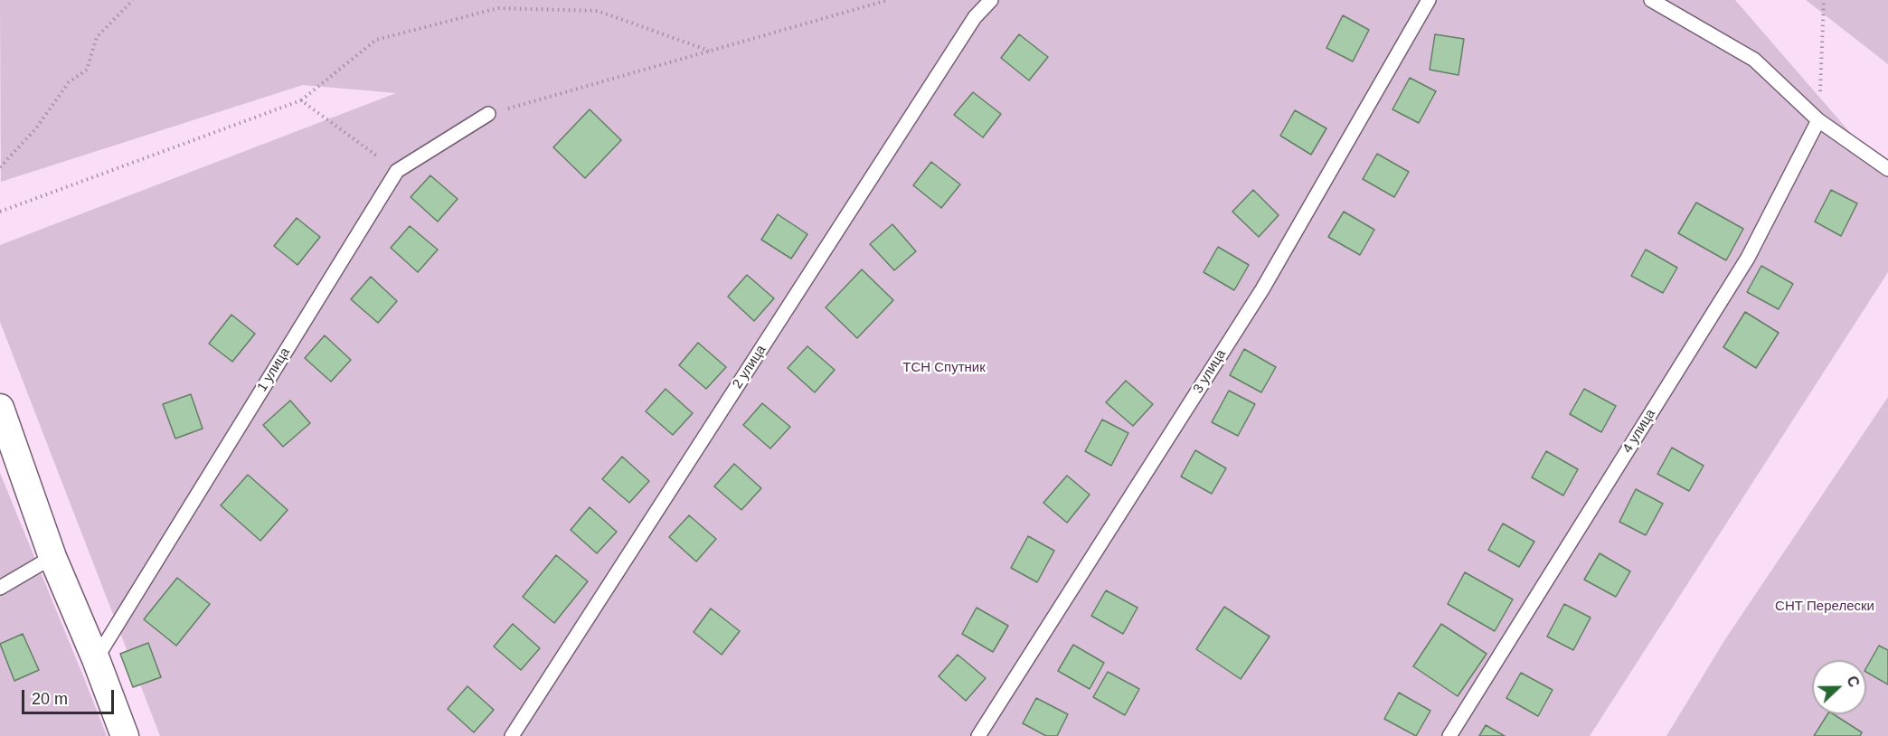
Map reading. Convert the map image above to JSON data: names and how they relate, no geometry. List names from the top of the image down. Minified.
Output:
{"streets":{"lane":["2 улица","1 улица","3 улица","4 улица"]},"parks":["ТСН Спутник","СНТ Перелески"],"scale_bar":"20 m","north":"right"}
